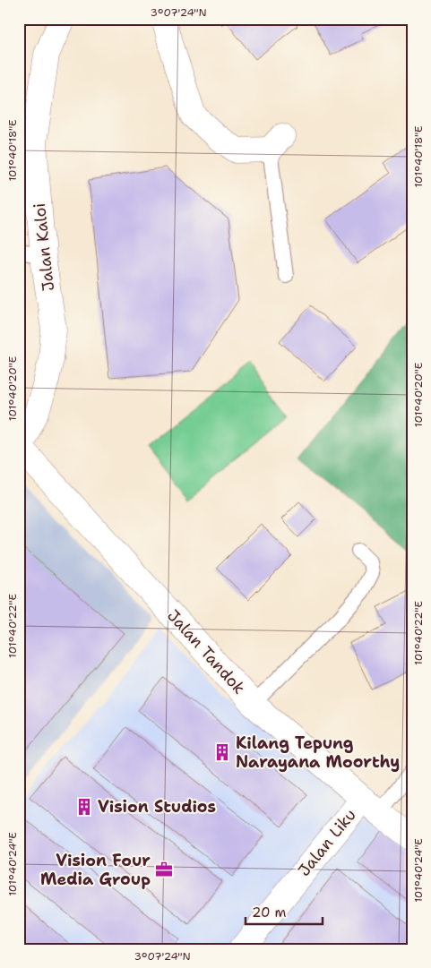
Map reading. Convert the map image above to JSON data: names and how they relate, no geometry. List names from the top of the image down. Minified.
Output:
{"streets":{"street":["Jalan Kaloi","Jalan Tandok","Jalan Liku"]},"crossings":[["Jalan Kaloi","Jalan Tandok"],["Jalan Tandok","Jalan Liku"]],"places":{"building":["Kilang Tepung Narayana Moorthy","Vision Studios"],"office":["Vision Four Media Group"]},"scale_bar":"20 m","coordinates":["3°07'24\"N","101°40'18\"E","101°40'20\"E","101°40'22\"E","101°40'24\"E"]}
